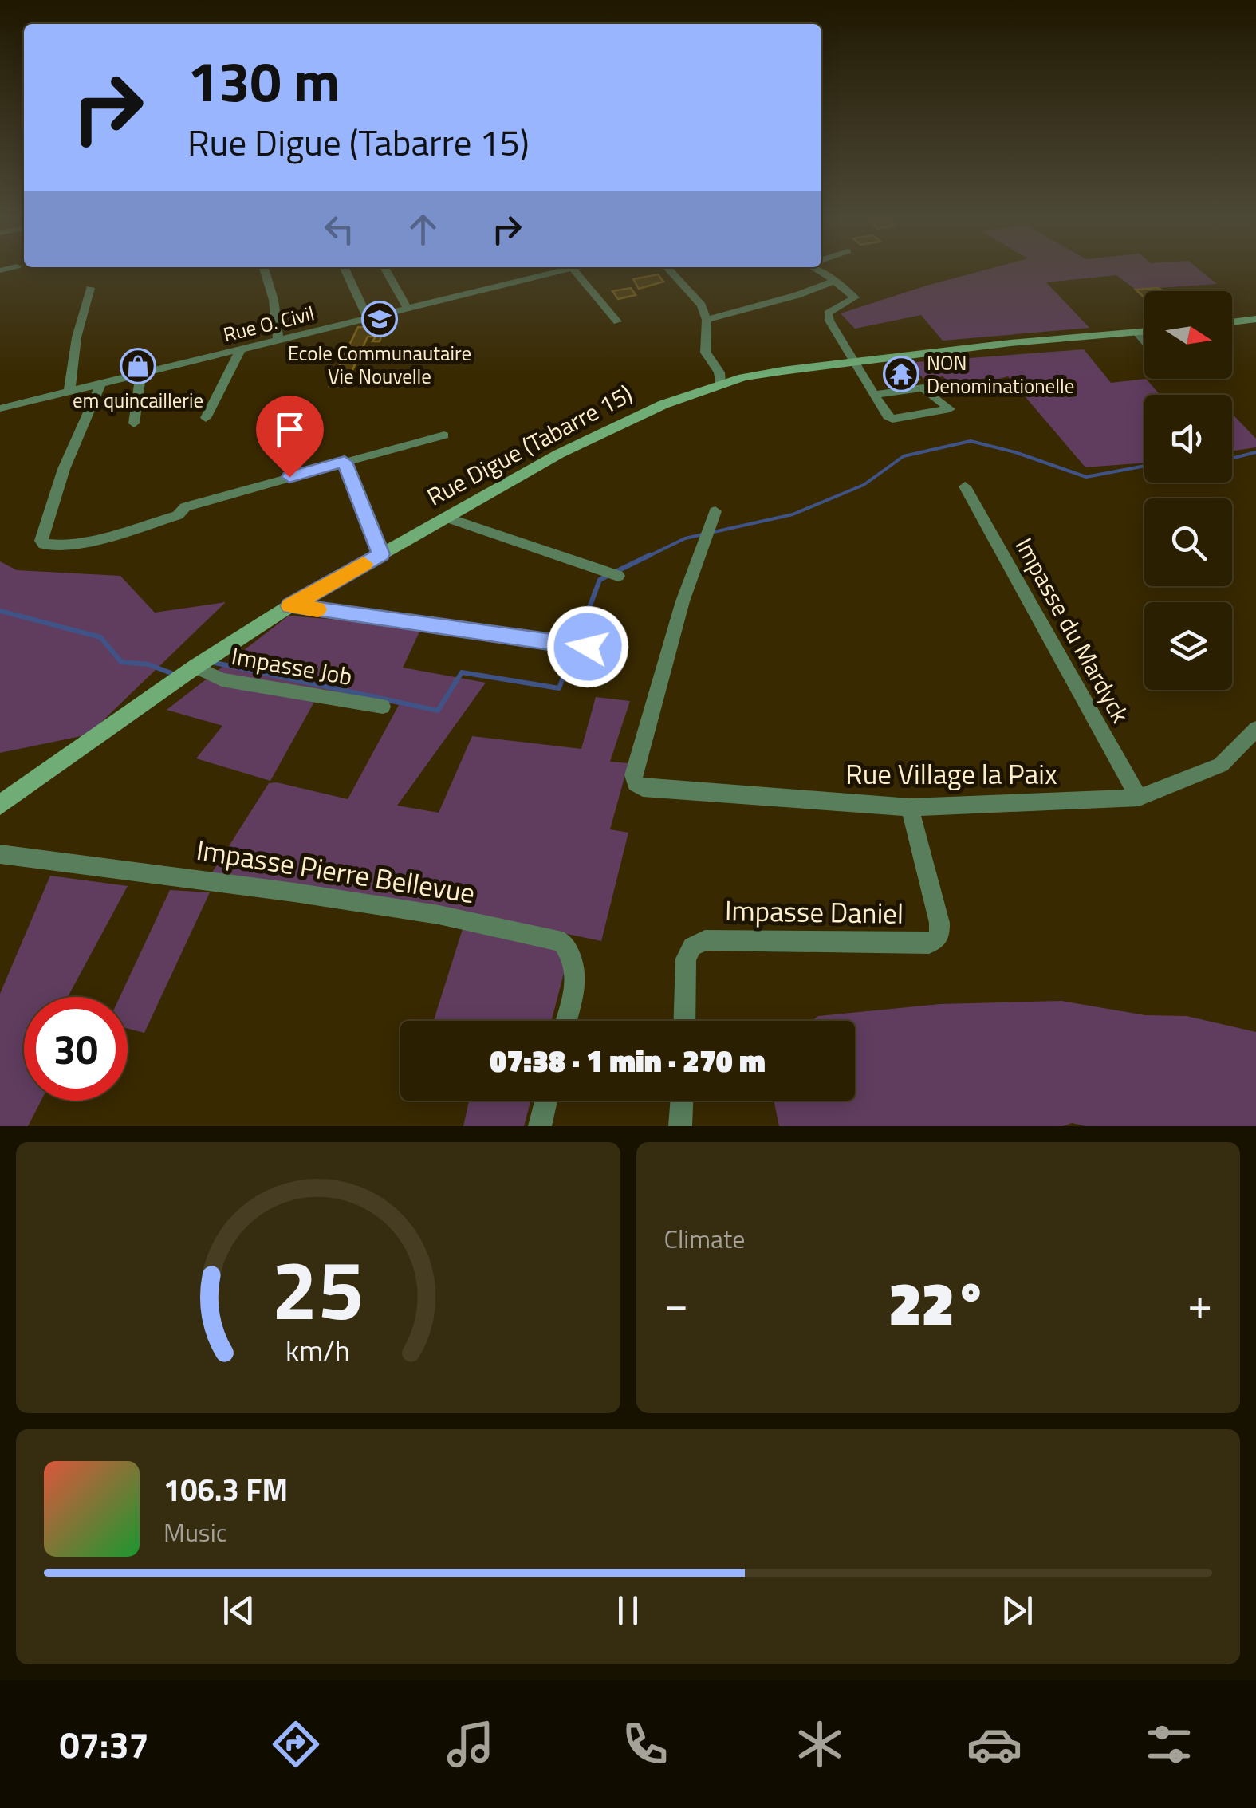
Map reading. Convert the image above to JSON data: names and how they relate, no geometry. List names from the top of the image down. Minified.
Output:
{"streets":{"street":["Rue O. Civil","Rue Digue (Tabarre 15)","Impasse du Mardyck","Impasse Job","Rue Village la Paix","Impasse Pierre Bellevue","Impasse Daniel"]},"crossings":[["Rue Digue (Tabarre 15)","Impasse Job"],["Impasse du Mardyck","Rue Village la Paix"],["Rue Village la Paix","Impasse Daniel"]],"places":{"school or university":["Ecole Communautaire Vie Nouvelle"],"shop":["em quincaillerie"],"temple":["NON Denominationelle"]},"north":"right","page":{"turn":["130 m","Rue Digue (Tabarre 15)"],"limit":"30","trip":"07:38 · 1 min · 270 m","tile":"Climate","heat":["−","22°","+"],"song":["106.3 FM","Music"],"tabs":"07:37","gauge":["25","km/h"]}}
